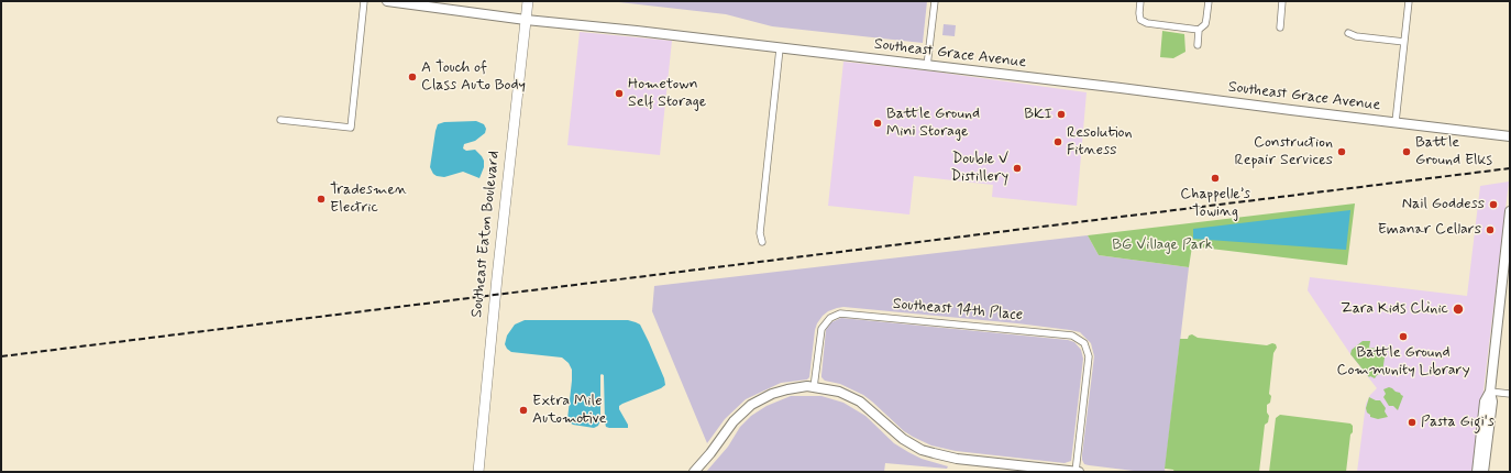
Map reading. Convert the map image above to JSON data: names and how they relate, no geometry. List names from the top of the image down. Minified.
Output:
{"streets":{"main road":["Southeast Eaton Boulevard"],"street":["Southeast Grace Avenue","Southeast 14th Place"]},"crossings":[["Southeast Grace Avenue","Southeast Eaton Boulevard"]],"parks":["BG Village Park"],"places":["A Touch of Class Auto Body","Hometown Self Storage","BKI","Battle Ground Mini Storage","Resolution Fitness","Construction Repair Services","Battle Ground Elks","Double V Distillery","Chappelle’s Towing","Tradesmen Electric","Nail Goddess","Emanar Cellars","Zara Kids Clinic","Battle Ground Community Library","Extra Mile Automotive","Pasta Gigi's"]}
